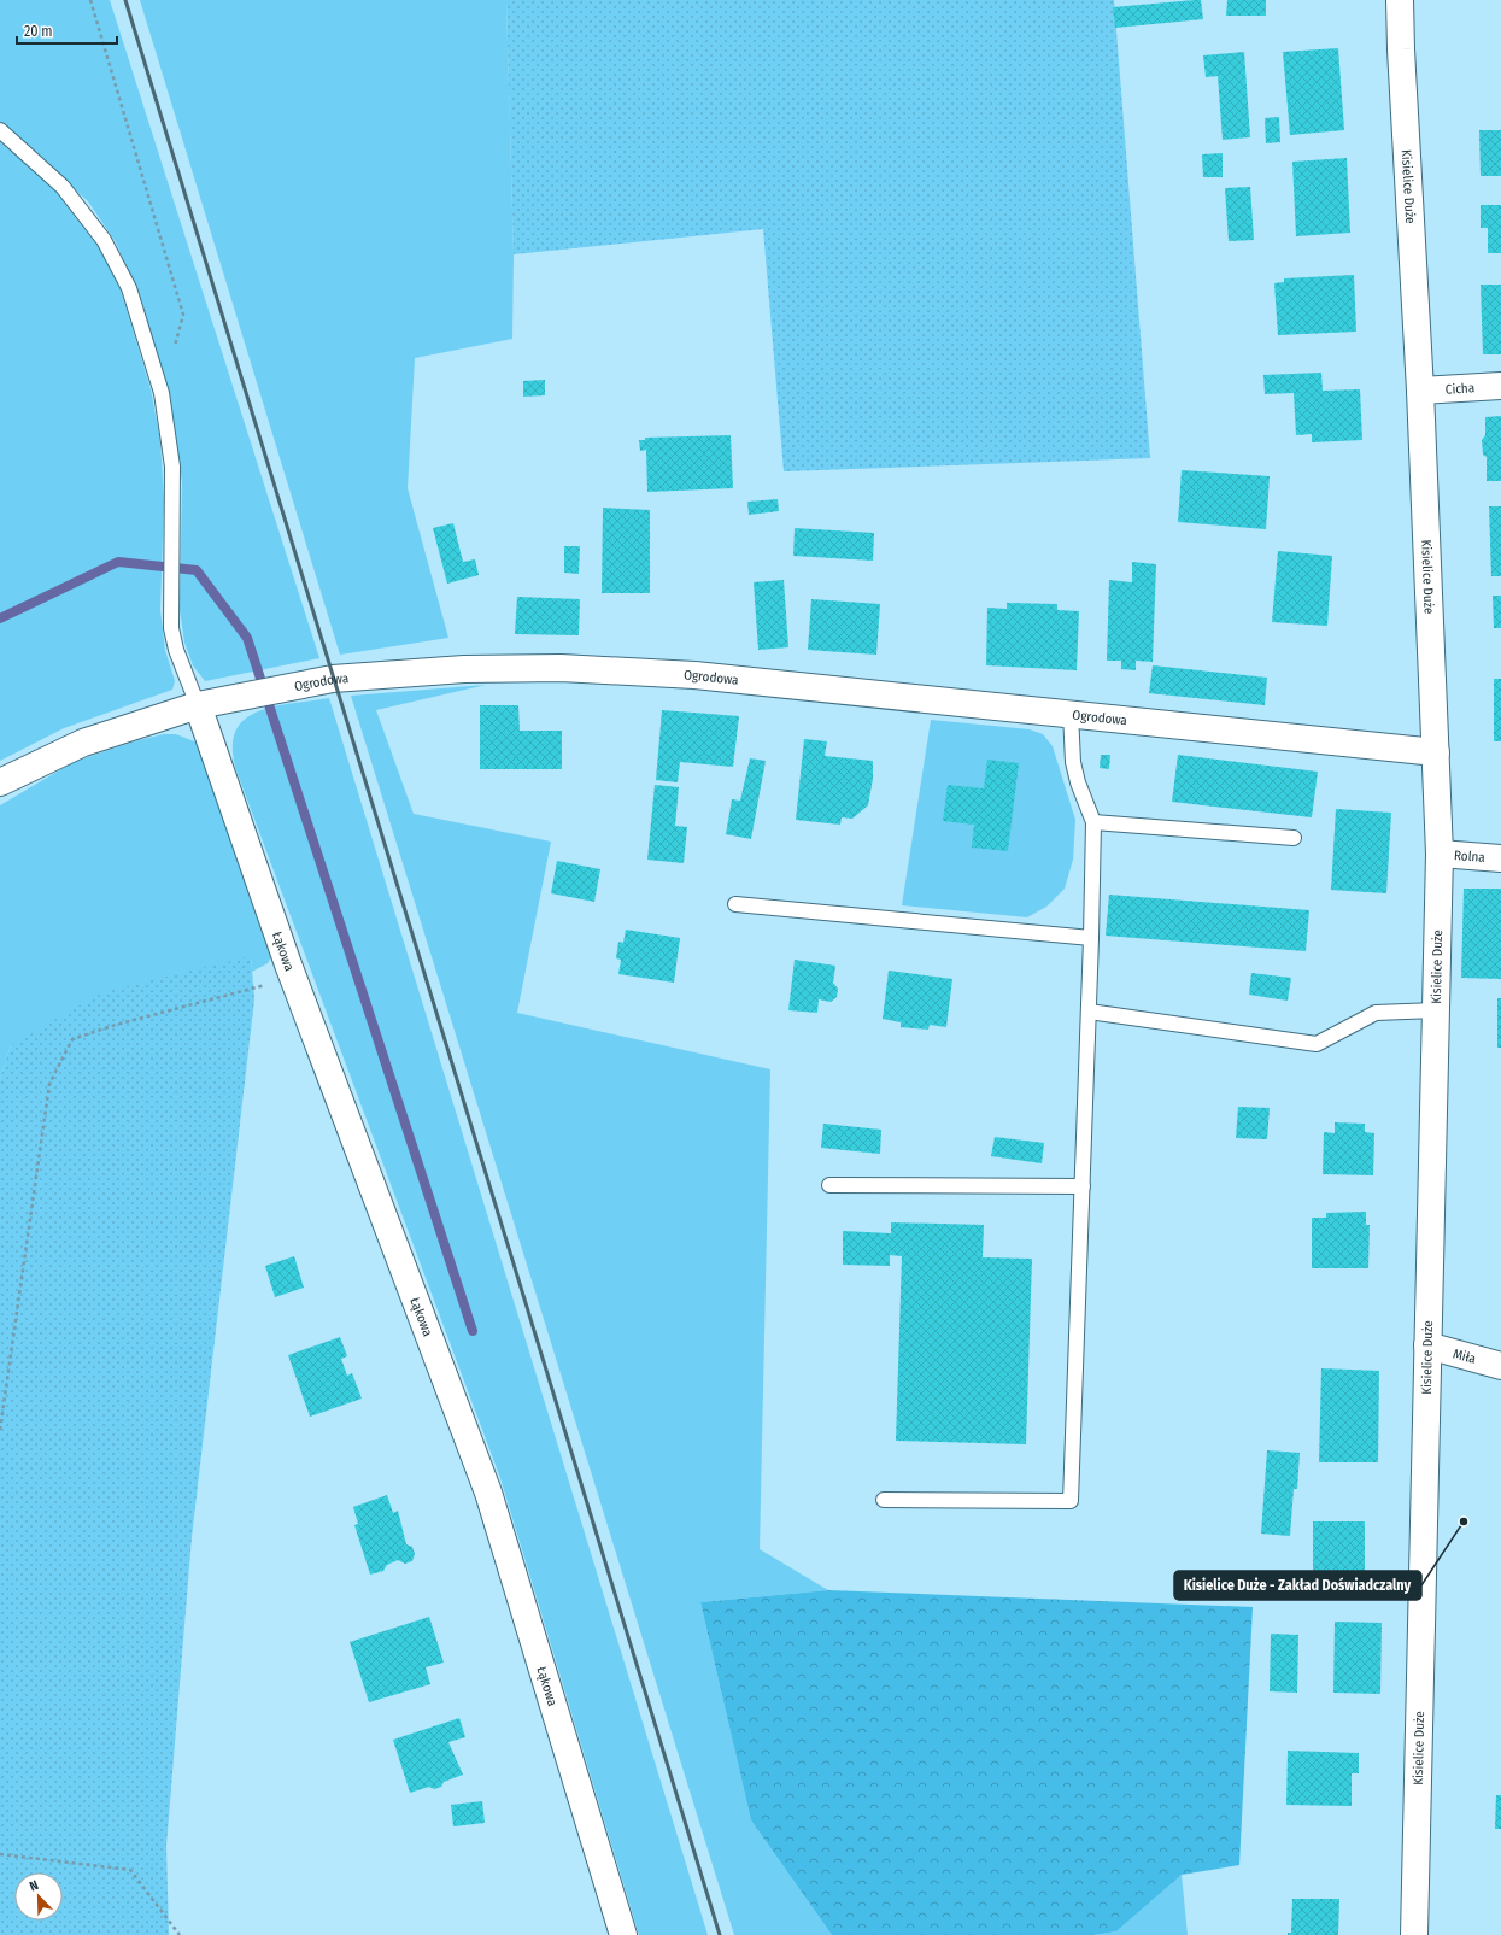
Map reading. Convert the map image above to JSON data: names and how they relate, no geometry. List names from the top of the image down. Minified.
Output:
{"streets":{"street":["Kisielice Duże","Cicha","Ogrodowa","Rolna","Łąkowa","Miła"]},"crossings":[["Kisielice Duże","Cicha"],["Kisielice Duże","Ogrodowa"],["Kisielice Duże","Rolna"],["Kisielice Duże","Miła"],["Ogrodowa","Łąkowa"]],"places":["Kisielice Duże - Zakład Doświadczalny"],"scale_bar":"20 m","north":"top left"}
